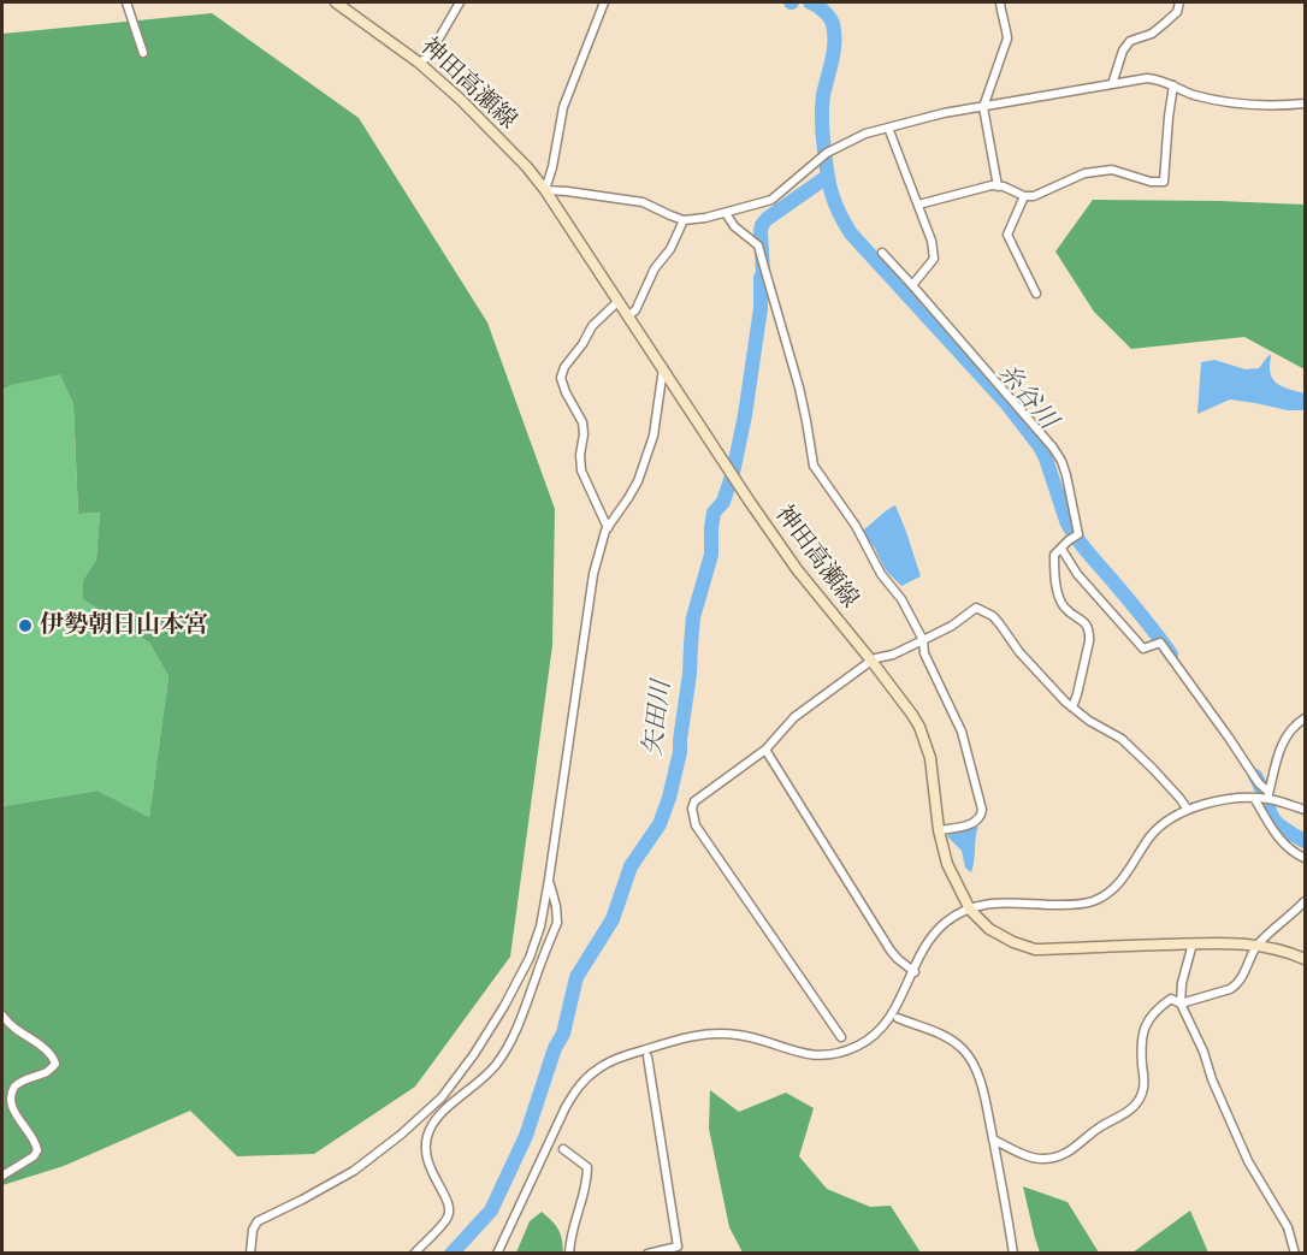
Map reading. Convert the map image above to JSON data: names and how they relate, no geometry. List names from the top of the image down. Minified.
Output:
{"streets":{"main road":["神田高瀬線"]},"water":["糸谷川","矢田川"],"places":["伊勢朝日山本宮"]}
